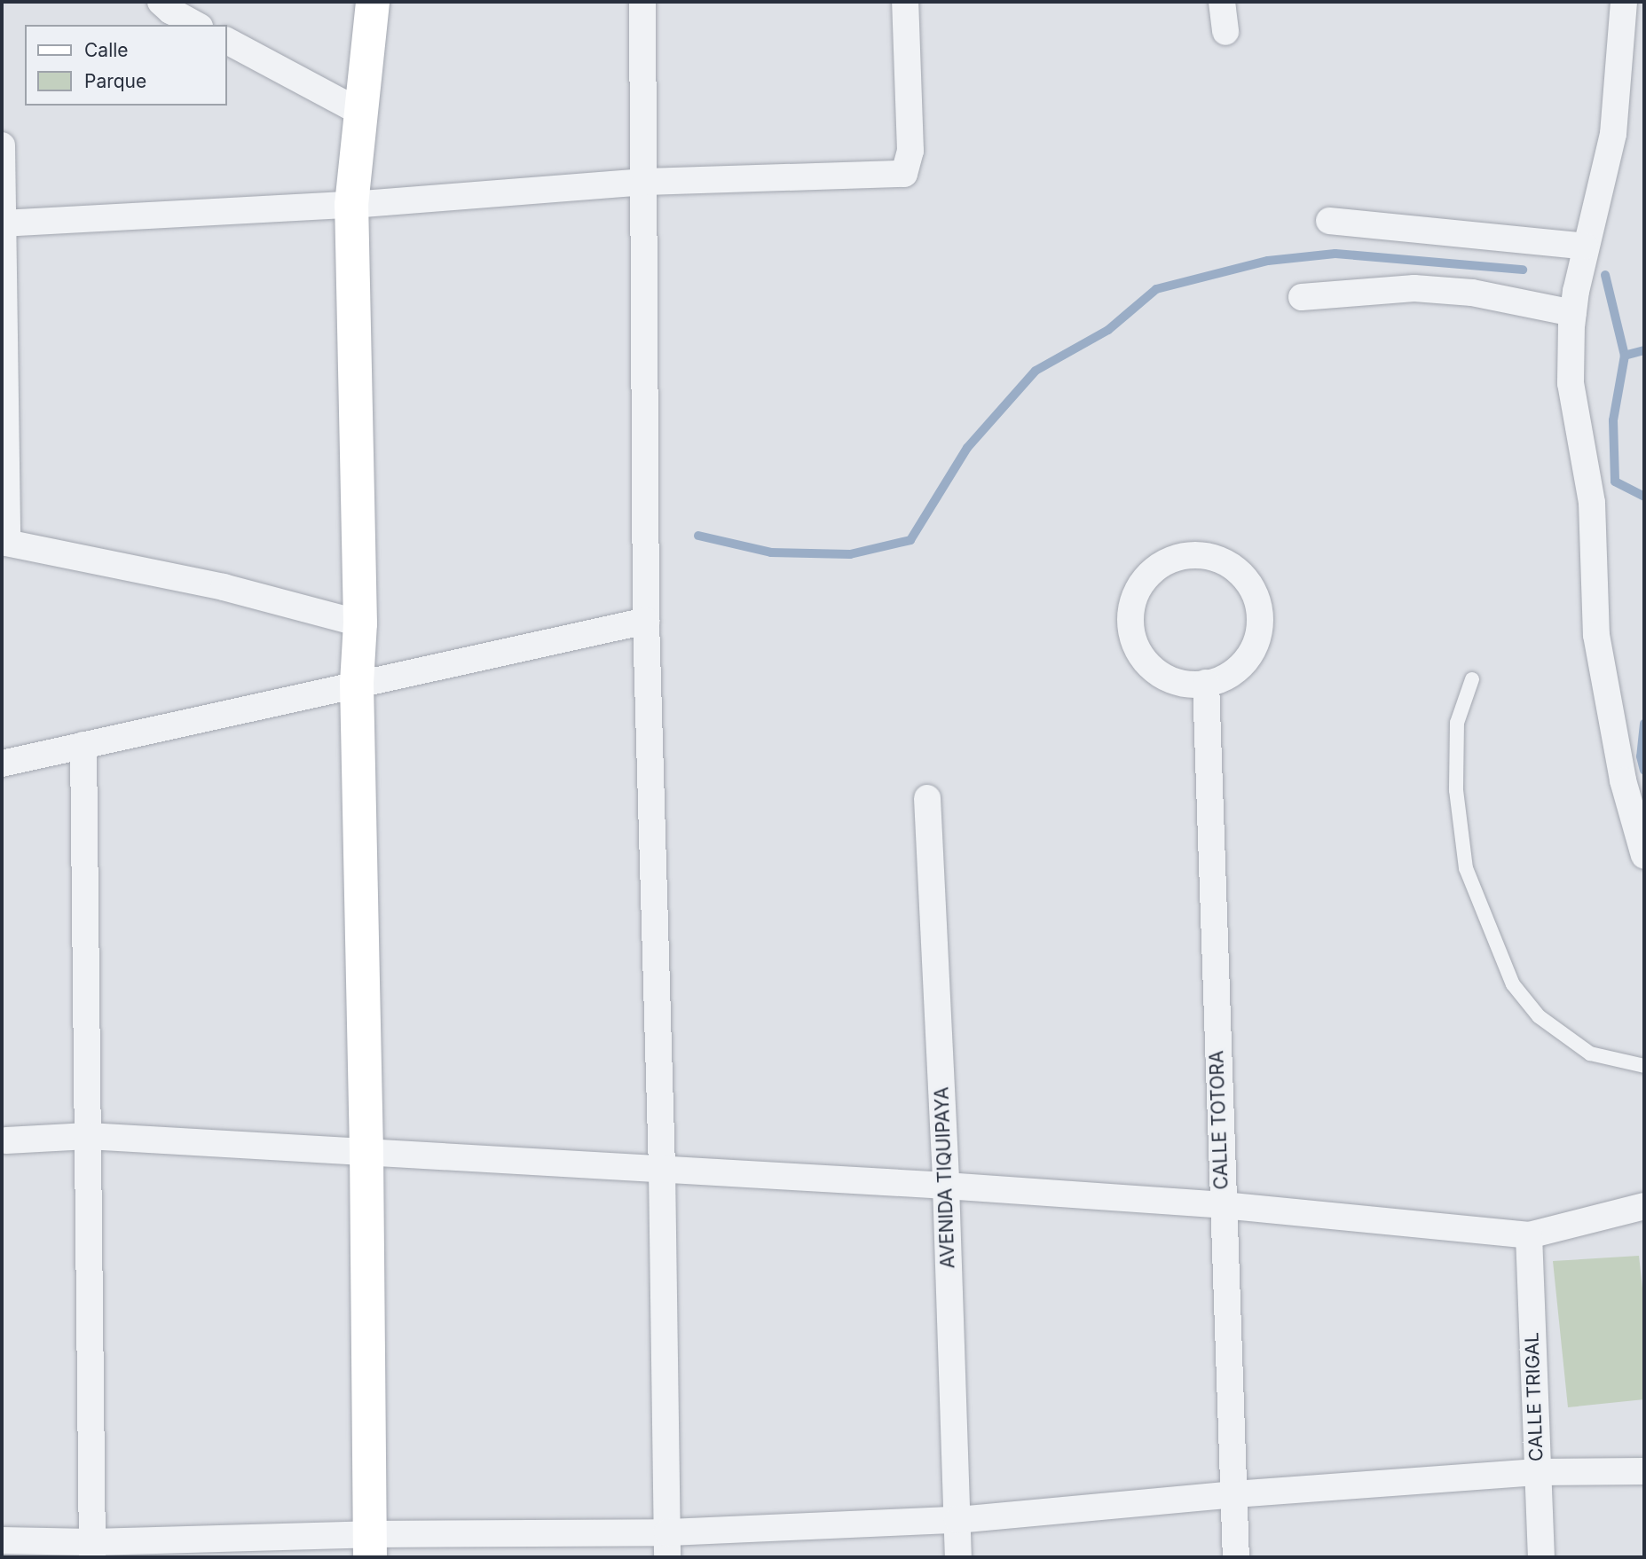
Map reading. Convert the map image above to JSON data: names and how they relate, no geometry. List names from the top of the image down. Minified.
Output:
{"streets":{"street":["CALLE TOTORA","AVENIDA TIQUIPAYA","CALLE TRIGAL"]},"legend":["Calle","Parque"]}
